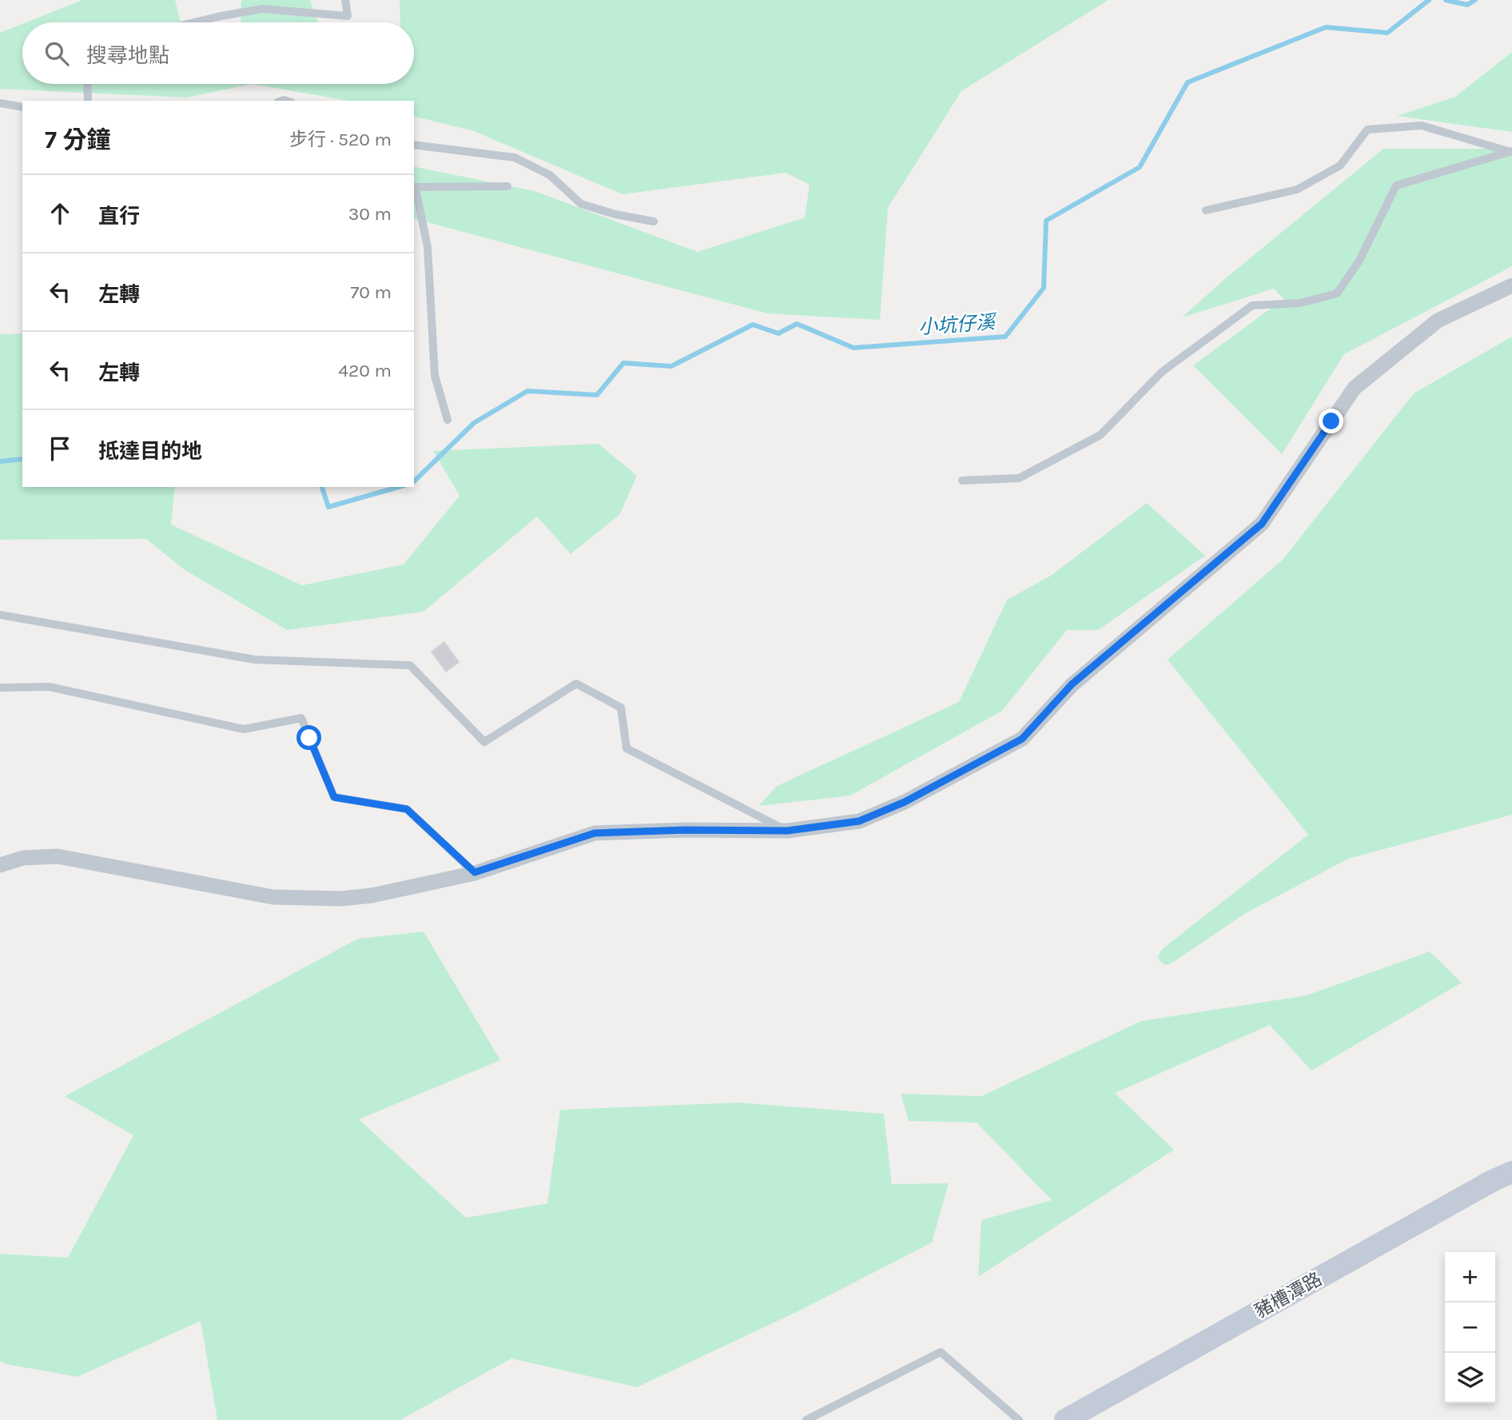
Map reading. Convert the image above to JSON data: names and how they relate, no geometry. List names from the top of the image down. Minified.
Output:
{"streets":{"street":["豬槽潭路"]},"water":["小坑仔溪"],"page":{"search":"搜尋地點","heading":["7 分鐘","步行 · 520 m"],"list":[["直行","30 m"],["左轉","70 m"],["左轉","420 m"],"抵達目的地"],"map_buttons":["+","−"]}}
